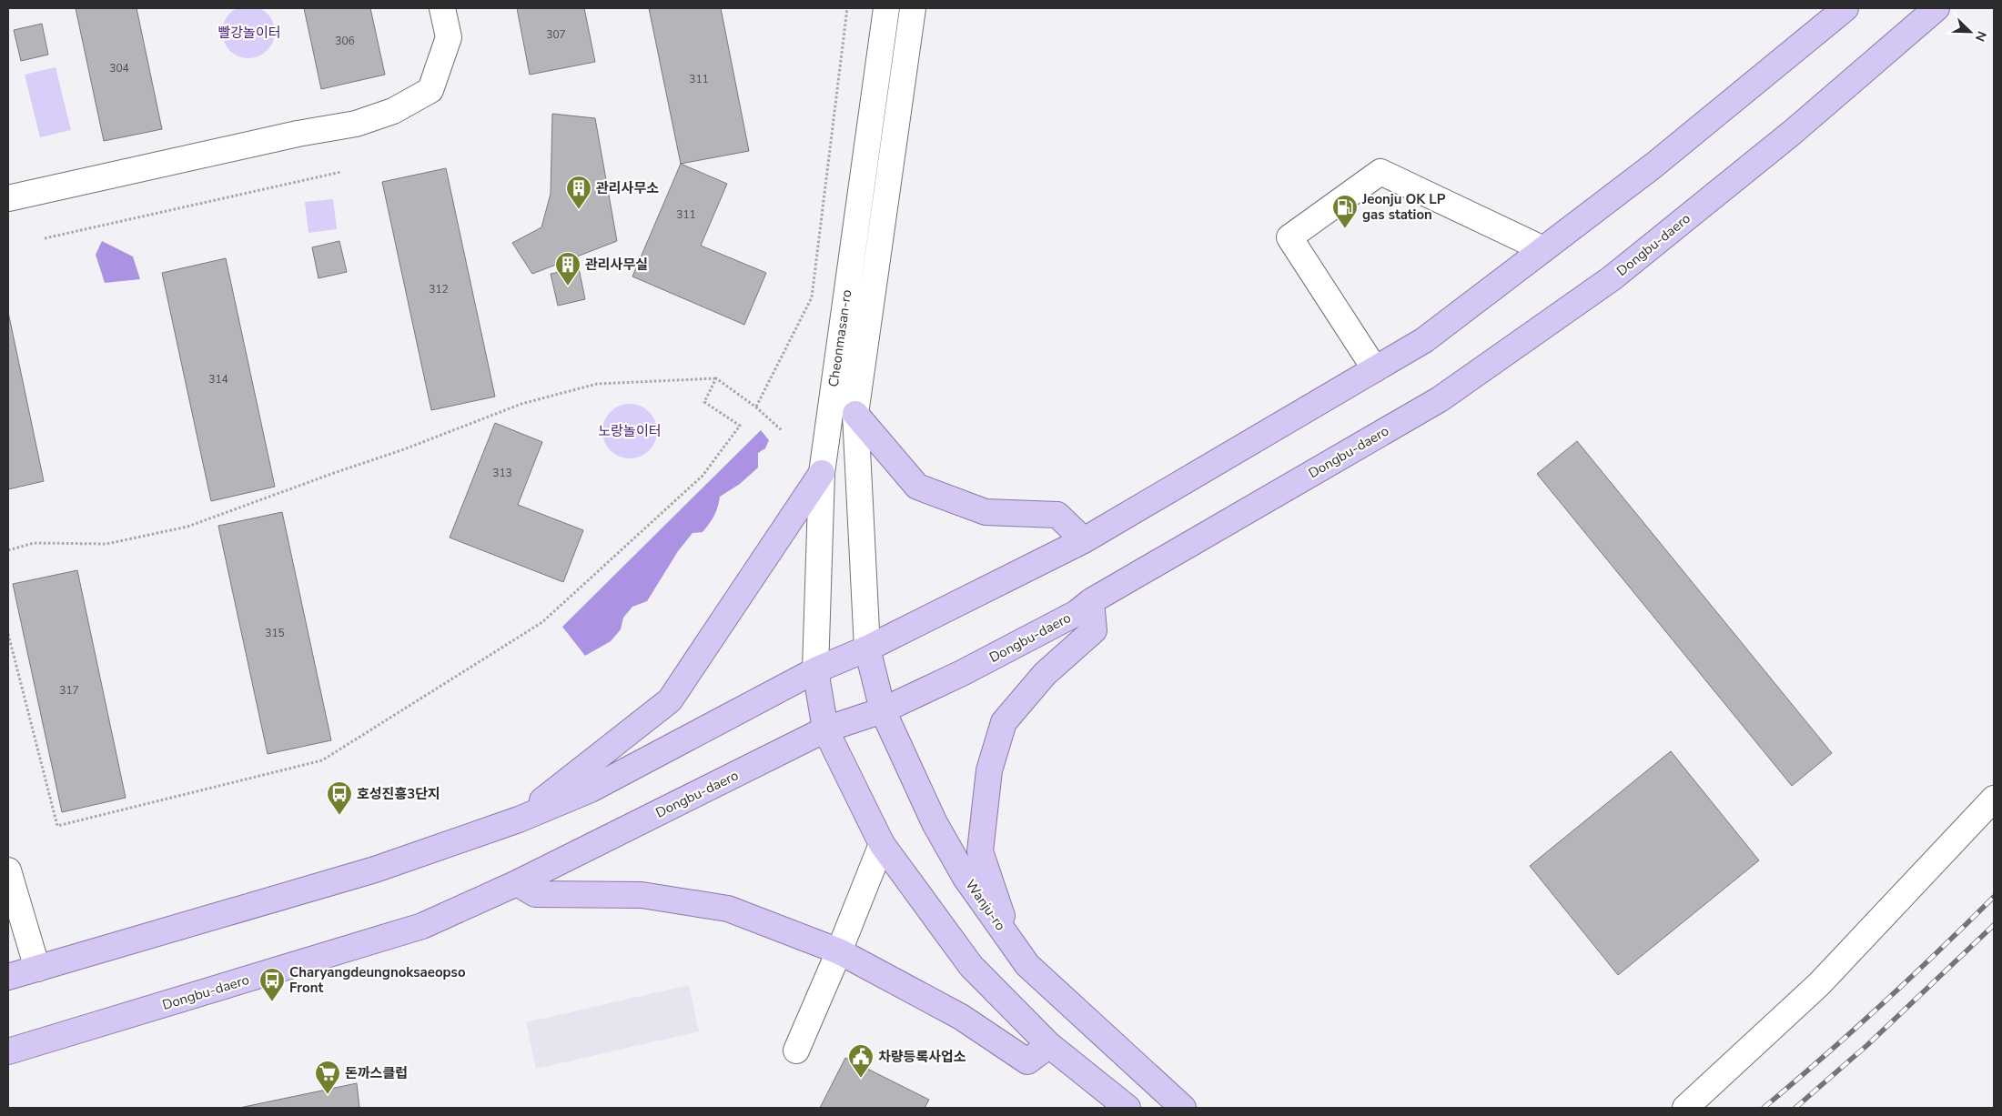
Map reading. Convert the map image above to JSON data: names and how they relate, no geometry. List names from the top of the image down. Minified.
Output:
{"streets":{"main road":["Dongbu-daero","Wanju-ro"],"street":["Cheonmasan-ro"]},"crossings":[["Dongbu-daero","Wanju-ro"],["Cheonmasan-ro","Wanju-ro"]],"parks":["빨강놀이터","노랑놀이터"],"places":{"building":["관리사무소","관리사무실"],"fuel station":["Jeonju OK LP gas station"],"bus stop":["호성진흥3단지","Charyangdeungnoksaeopso Front"],"public building":["차량등록사업소"],"supermarket":["돈까스클럽"]},"house_numbers":["307","306","304","311","311","312","314","313","315","317"],"north":"bottom right"}
